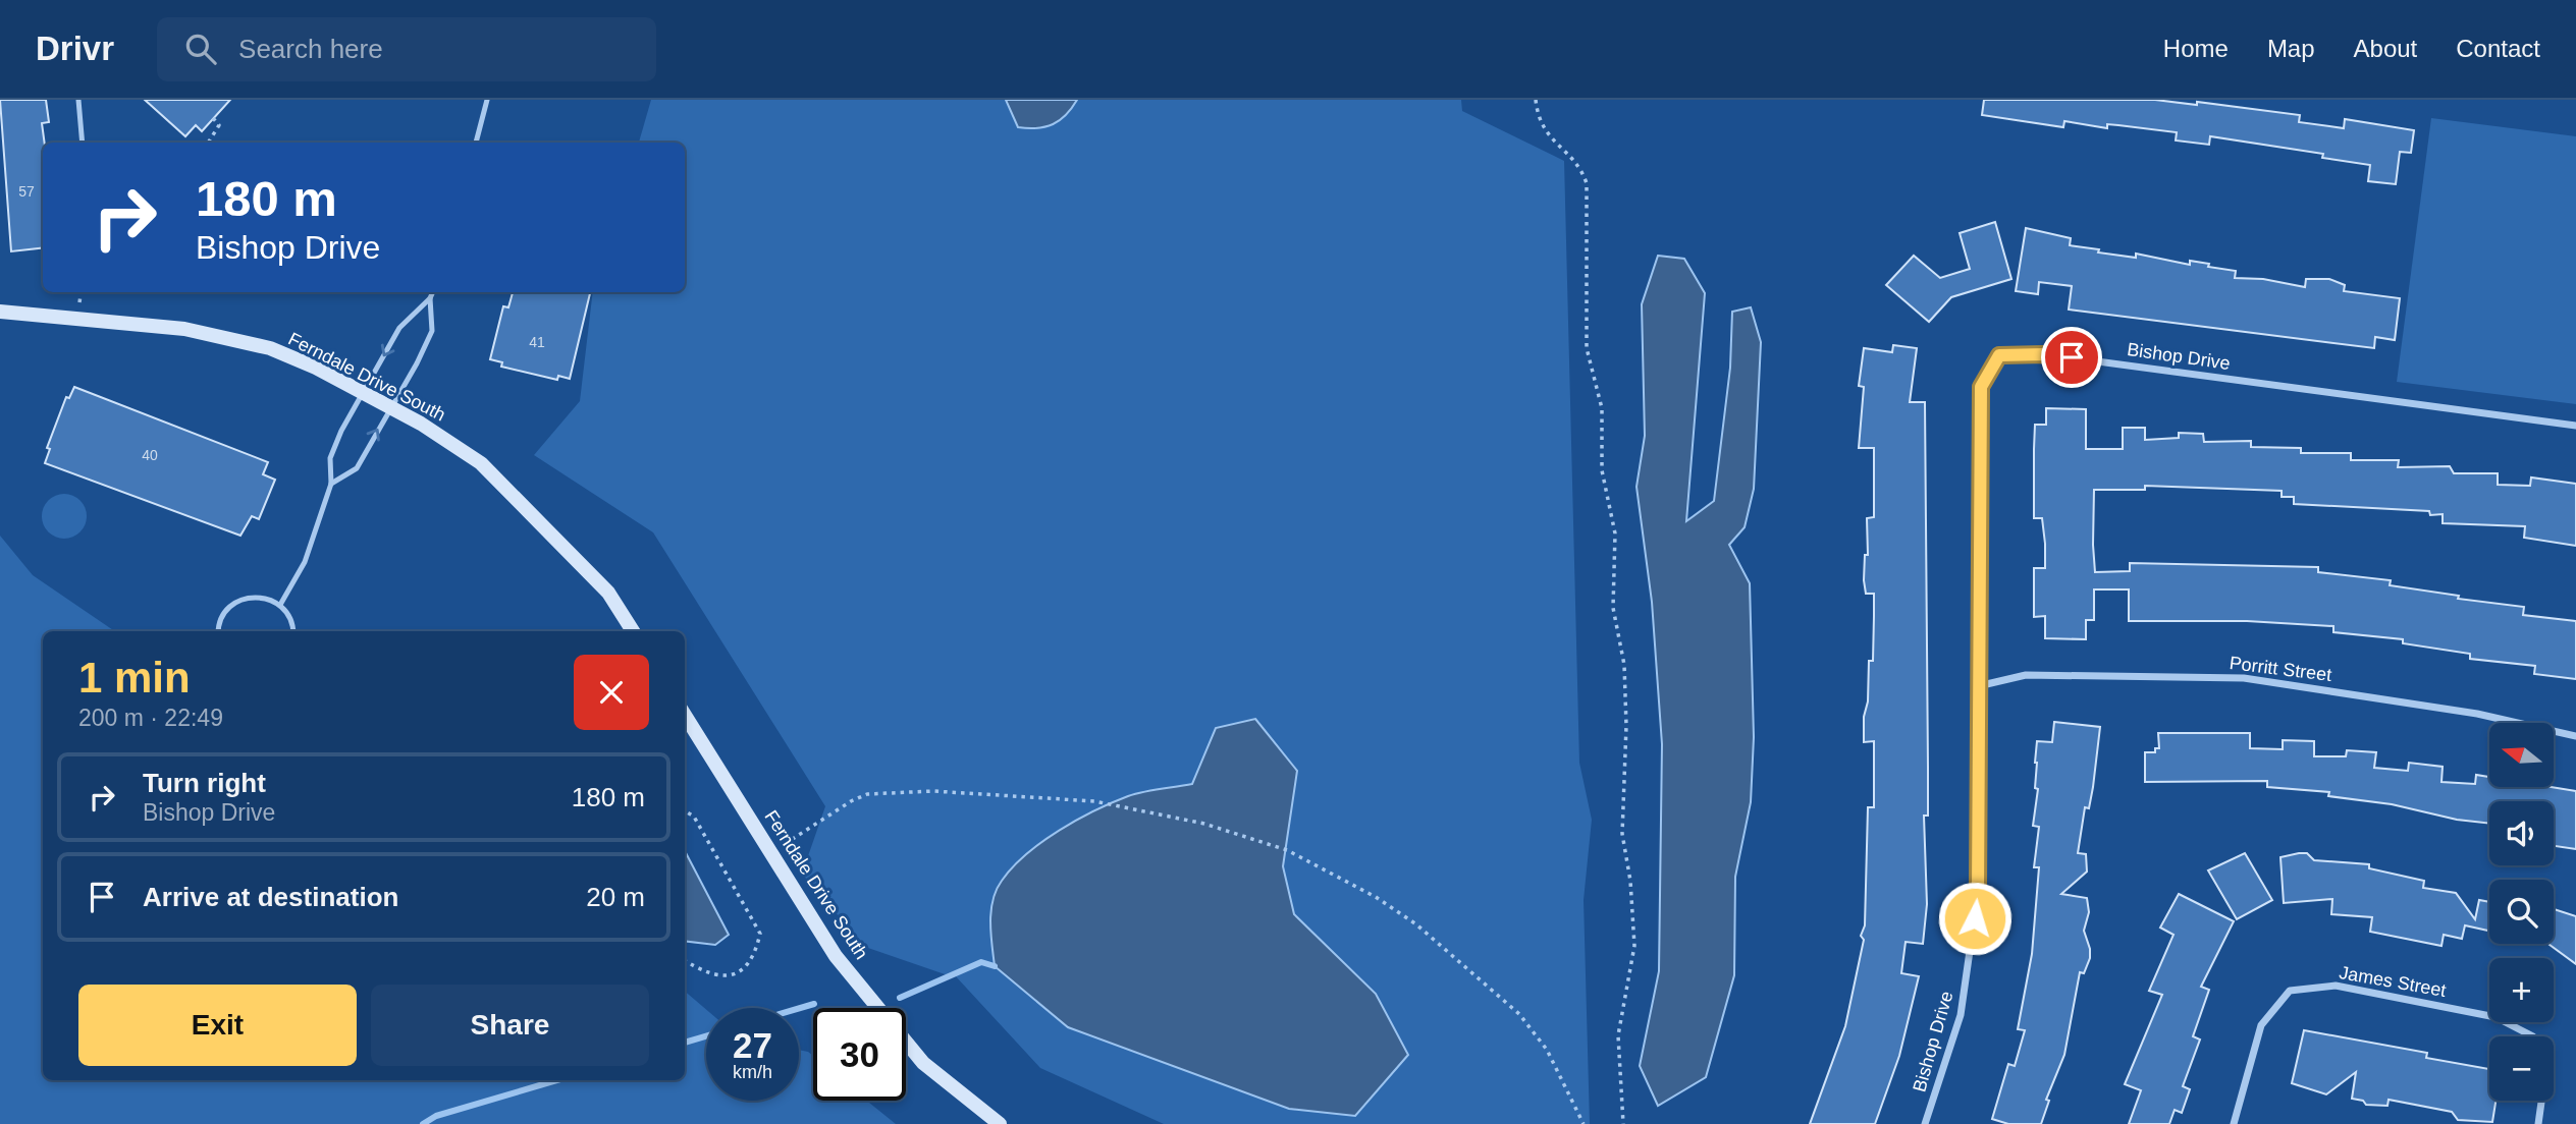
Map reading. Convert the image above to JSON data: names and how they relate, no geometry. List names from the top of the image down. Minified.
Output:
{"streets":{"main road":["Ferndale Drive South"],"street":["Bishop Drive","Porritt Street","James Street"]},"crossings":[["Bishop Drive","Porritt Street"]],"house_numbers":["57","41","40"],"north":"left","page":{"header":"Drivr","search":"Search here","nav":["Home","Map","About","Contact"],"turn":["180 m","Bishop Drive"],"heading":["1 min","200 m · 22:49"],"map_buttons":["+","−"],"list":[{"name":"Turn right","note":"Bishop Drive","value":"180 m"},{"name":"Arrive at destination","value":"20 m"}],"buttons":["Exit","Share"],"speed":"27 km/h","limit":"30"}}
